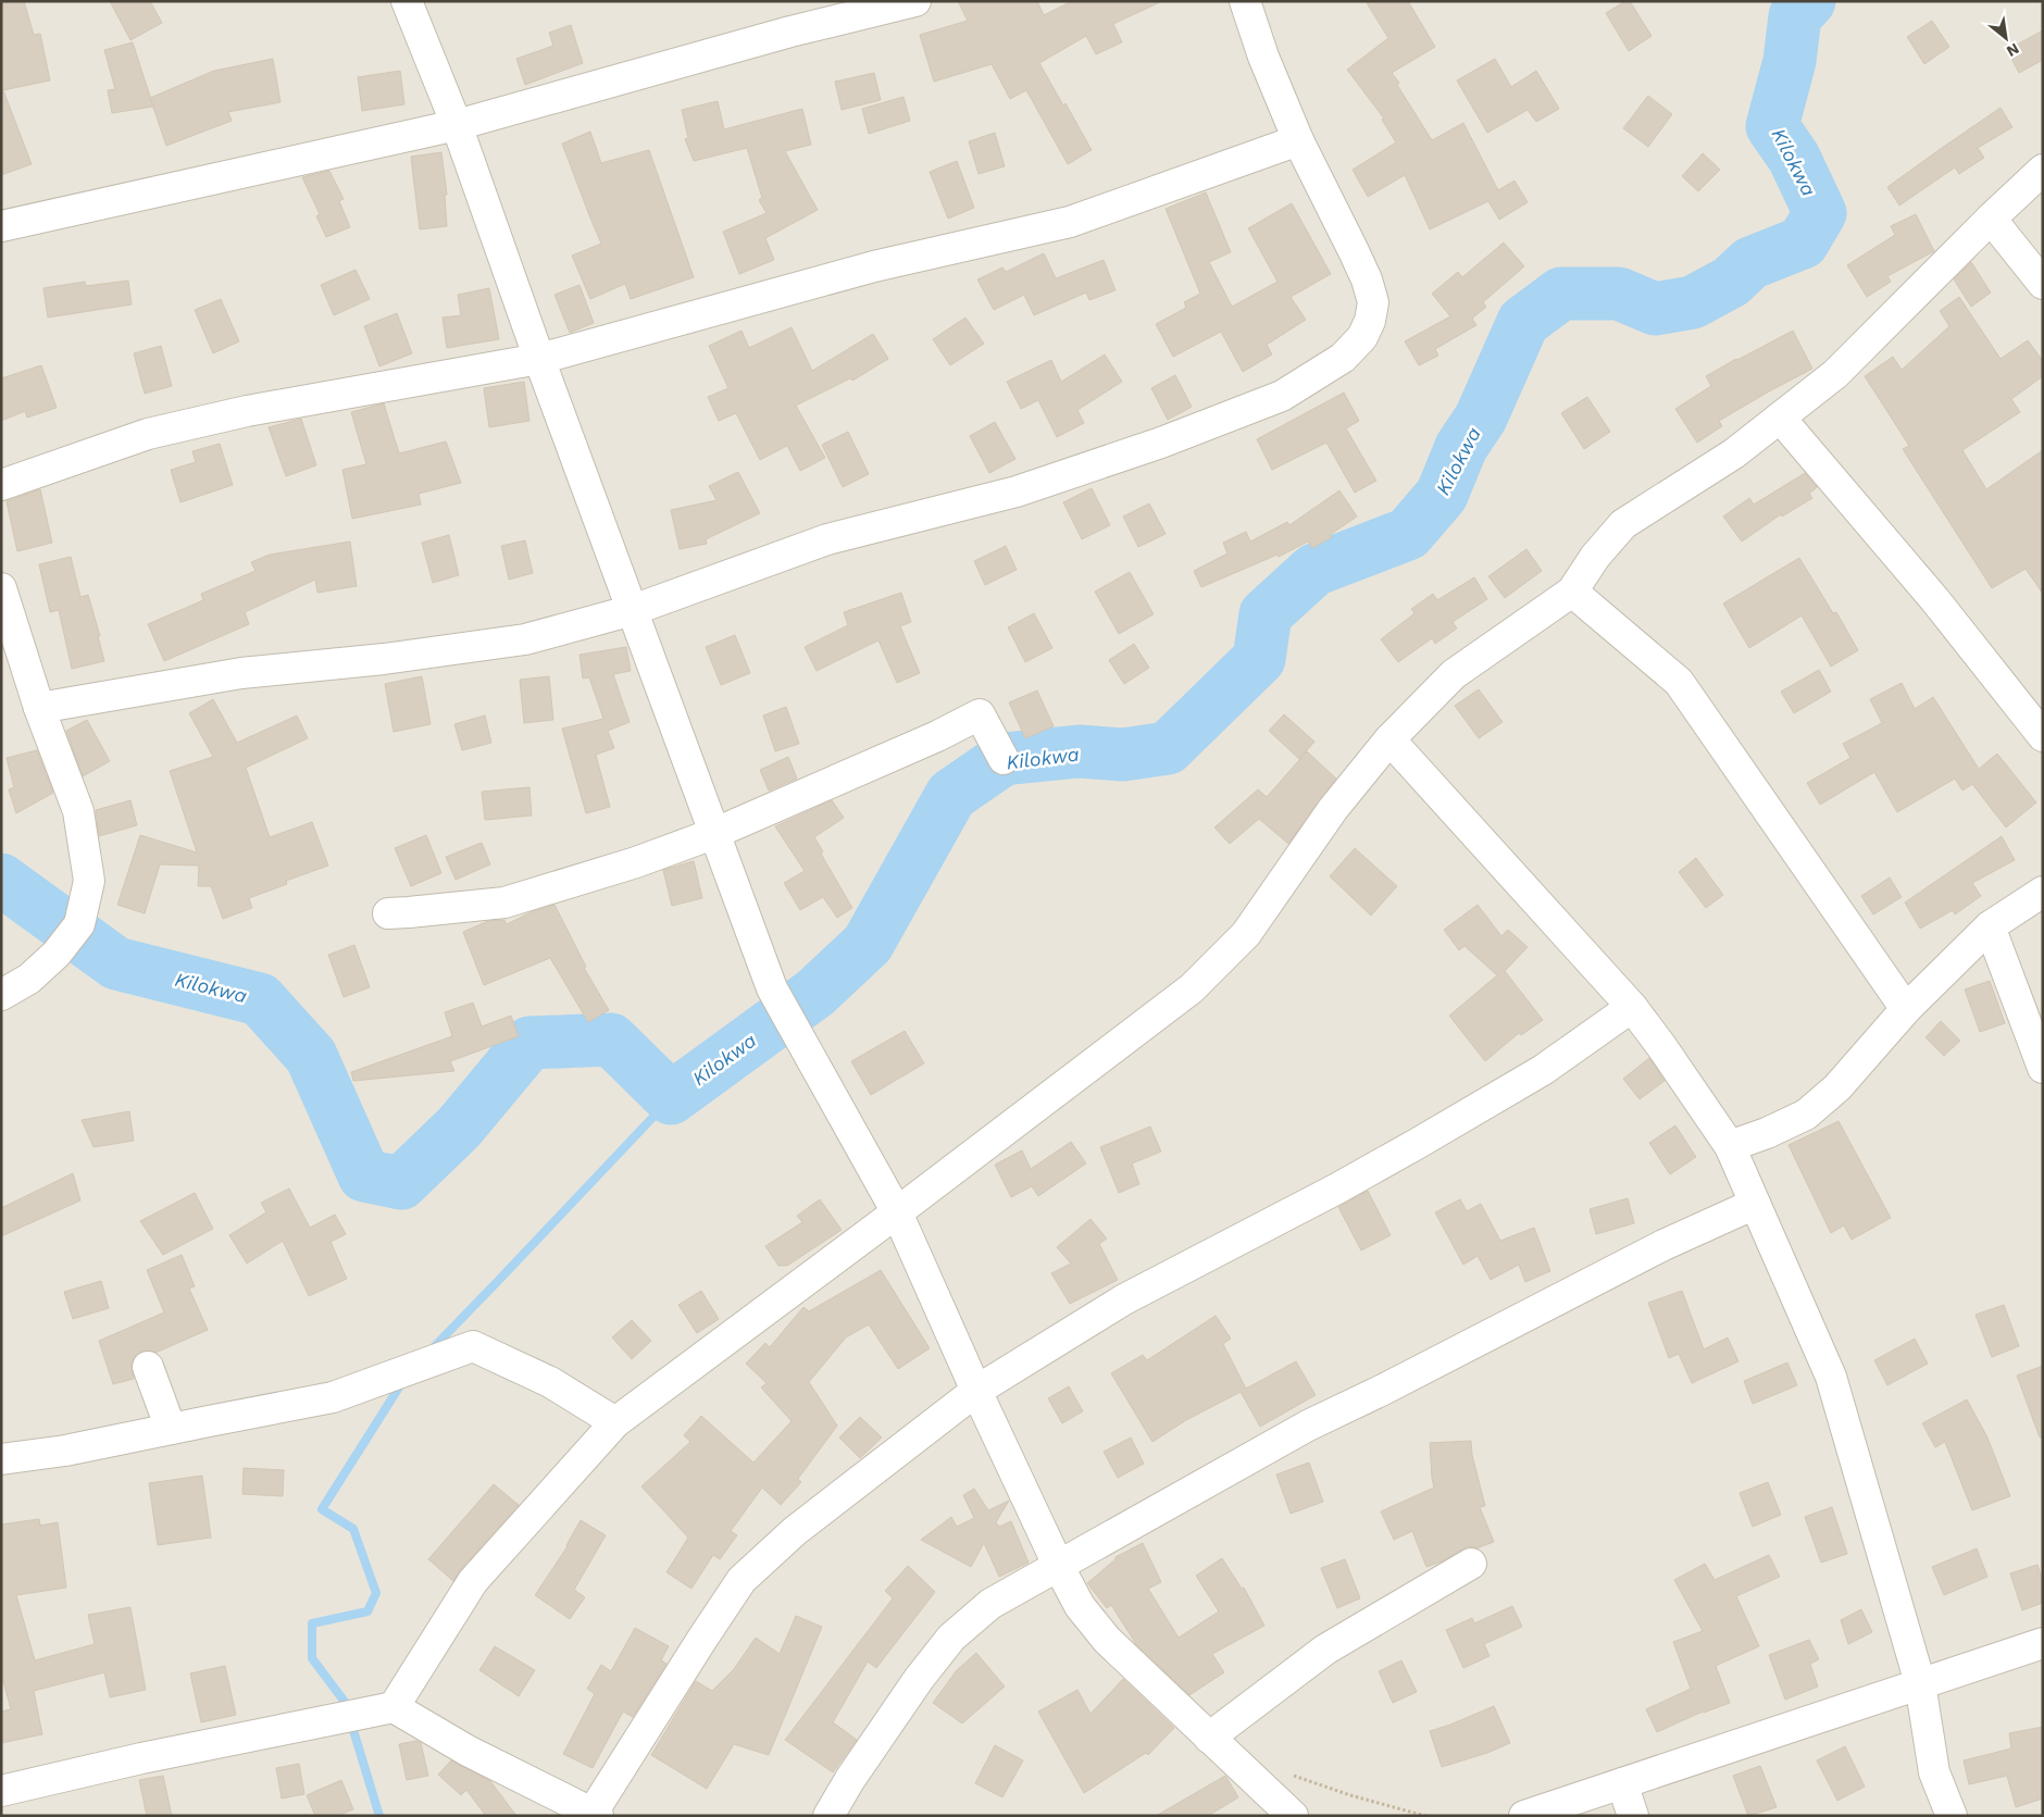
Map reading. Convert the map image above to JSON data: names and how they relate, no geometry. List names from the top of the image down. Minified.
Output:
{"water":["Kilokwa"],"north":"bottom right"}
